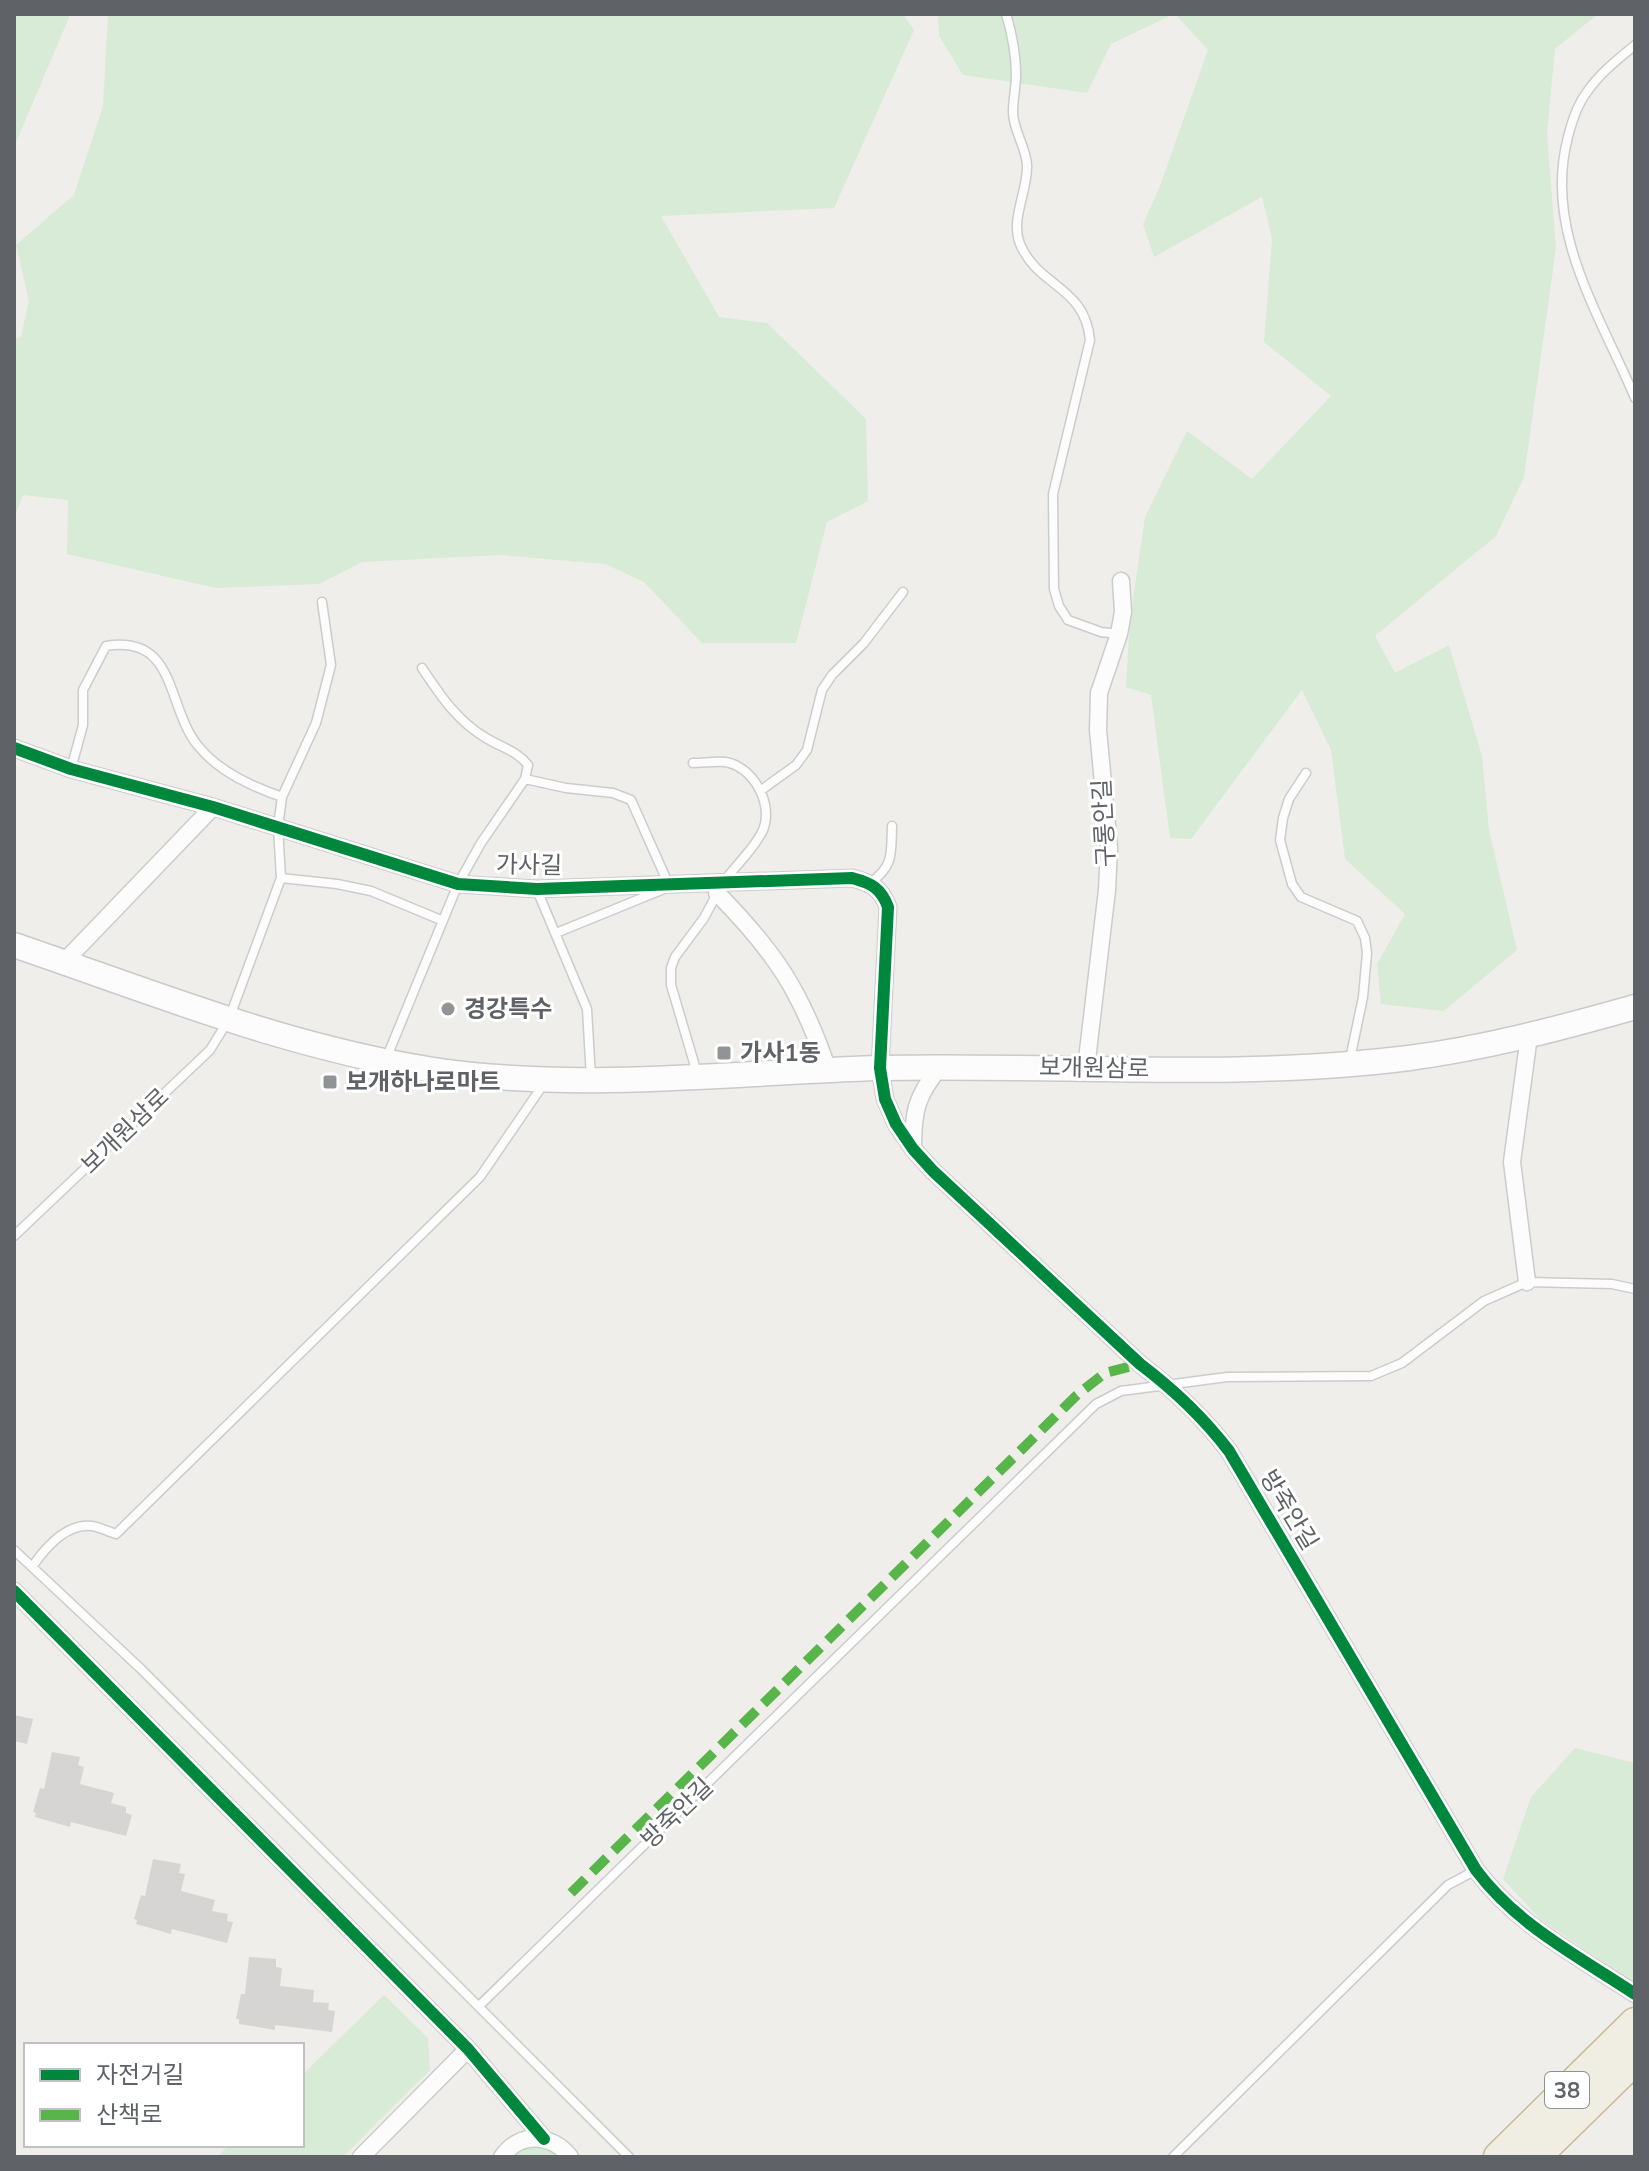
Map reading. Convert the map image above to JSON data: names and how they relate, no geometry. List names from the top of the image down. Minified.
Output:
{"streets":{"highway":["38"],"main road":["보개원삼로"],"street":["구롱안길","가사길","방죽안길"]},"crossings":[["구롱안길","보개원삼로"],["보개원삼로","방죽안길"]],"places":{"other":["경강특수"],"transit":["가사1동","보개하나로마트"]},"legend":["자전거길","산책로"]}
